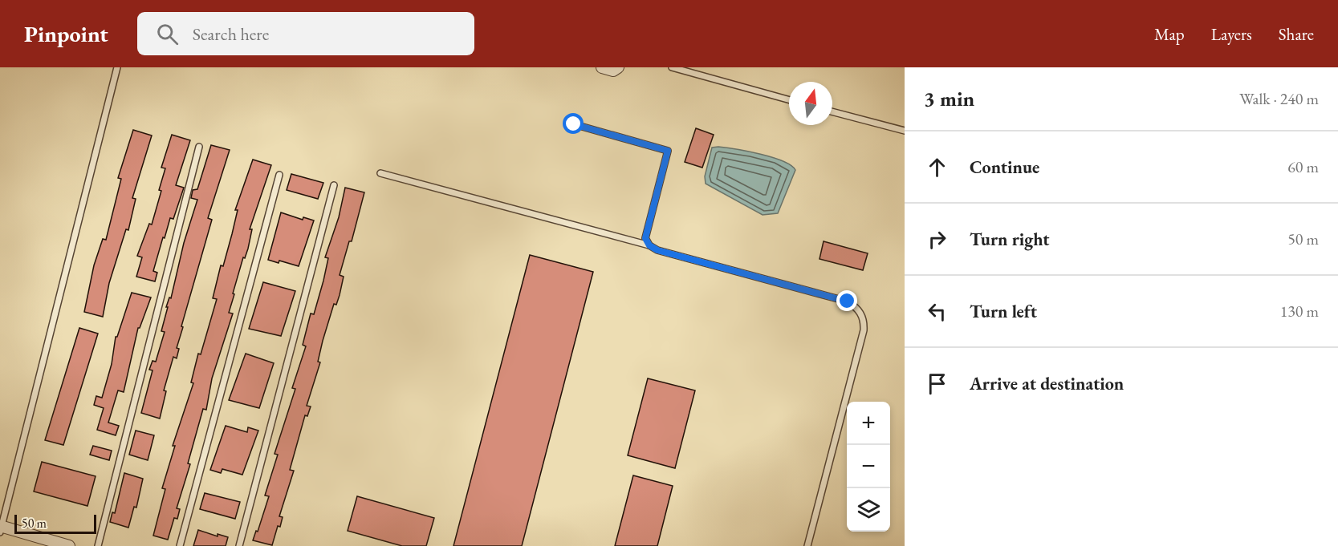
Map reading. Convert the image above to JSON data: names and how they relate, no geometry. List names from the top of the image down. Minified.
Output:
{"scale_bar":"50 m","north":"top","page":{"header":"Pinpoint","search":"Search here","nav":["Map","Layers","Share"],"heading":["3 min","Walk · 240 m"],"list":[["Continue","60 m"],["Turn right","50 m"],["Turn left","130 m"],"Arrive at destination"],"map_buttons":["+","−"],"scale":"50 m"}}
